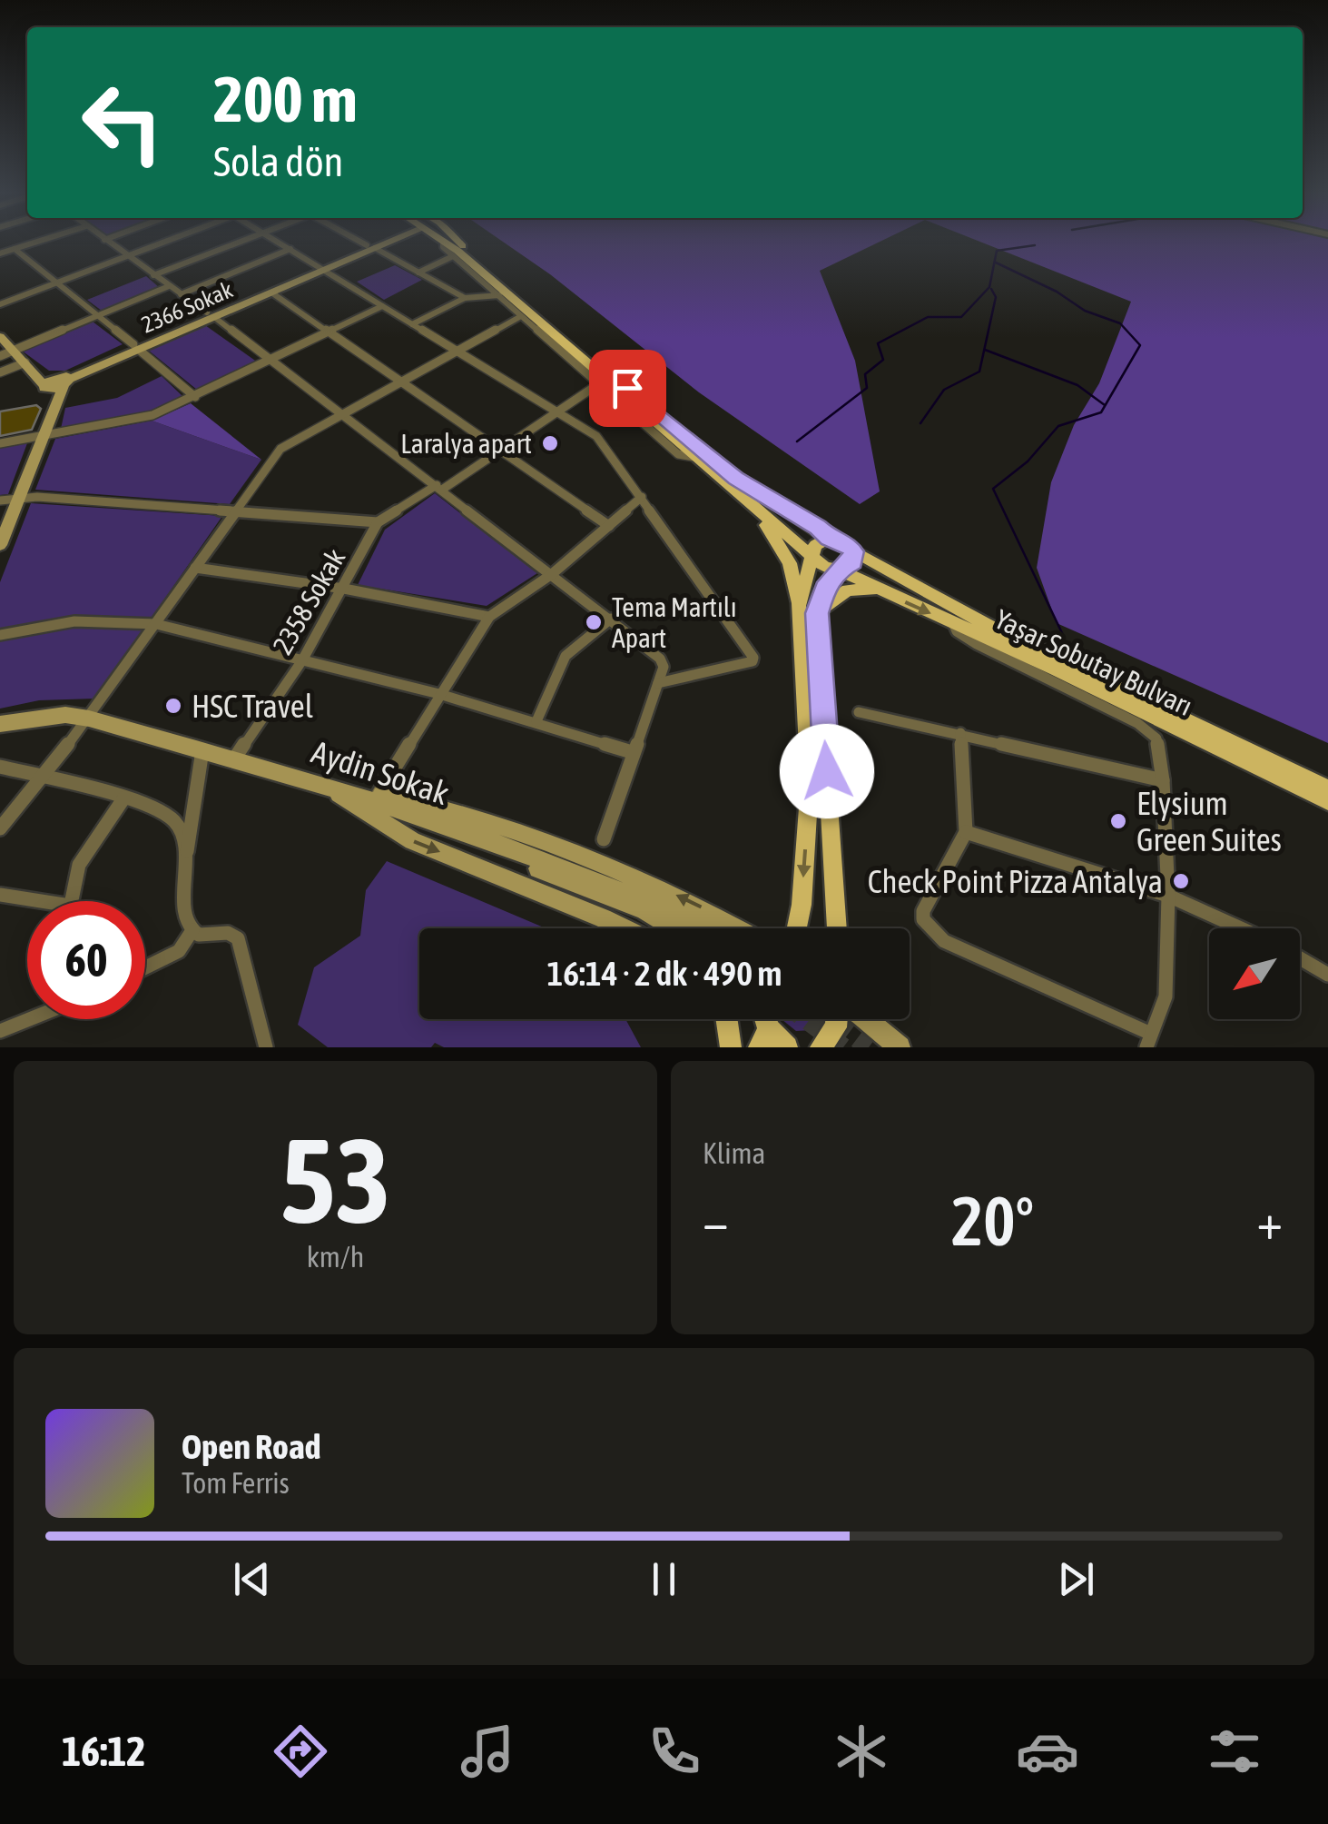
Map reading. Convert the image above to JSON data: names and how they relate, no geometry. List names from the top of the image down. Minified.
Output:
{"streets":{"main road":["Yaşar Sobutay Bulvarı"],"street":["2366 Sokak","2358 Sokak","Aydin Sokak"]},"crossings":[["2358 Sokak","Aydin Sokak"]],"places":["Laralya apart","Tema Martılı Apart","HSC Travel","Elysium Green Suites","Check Point Pizza Antalya"],"north":"bottom left","page":{"turn":["200 m","Sola dön"],"limit":"60","trip":"16:14 · 2 dk · 490 m","tile":[["53","km/h"],"Klima"],"heat":["−","20°","+"],"song":["Open Road","Tom Ferris"],"tabs":"16:12"}}
